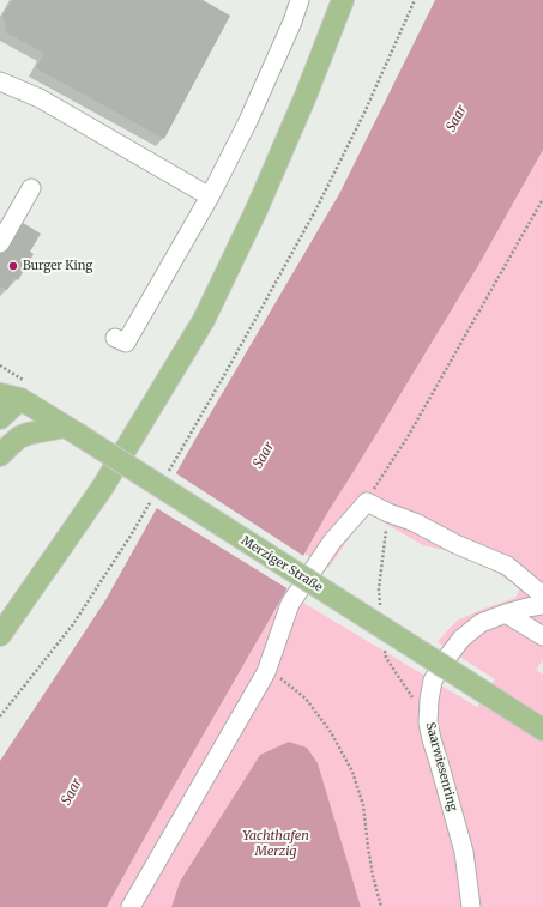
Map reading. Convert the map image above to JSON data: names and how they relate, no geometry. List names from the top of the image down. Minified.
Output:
{"streets":{"main road":["Merziger Straße"],"street":["Saarwiesenring"]},"water":["Saar","Yachthafen Merzig"],"places":["Burger King"]}
